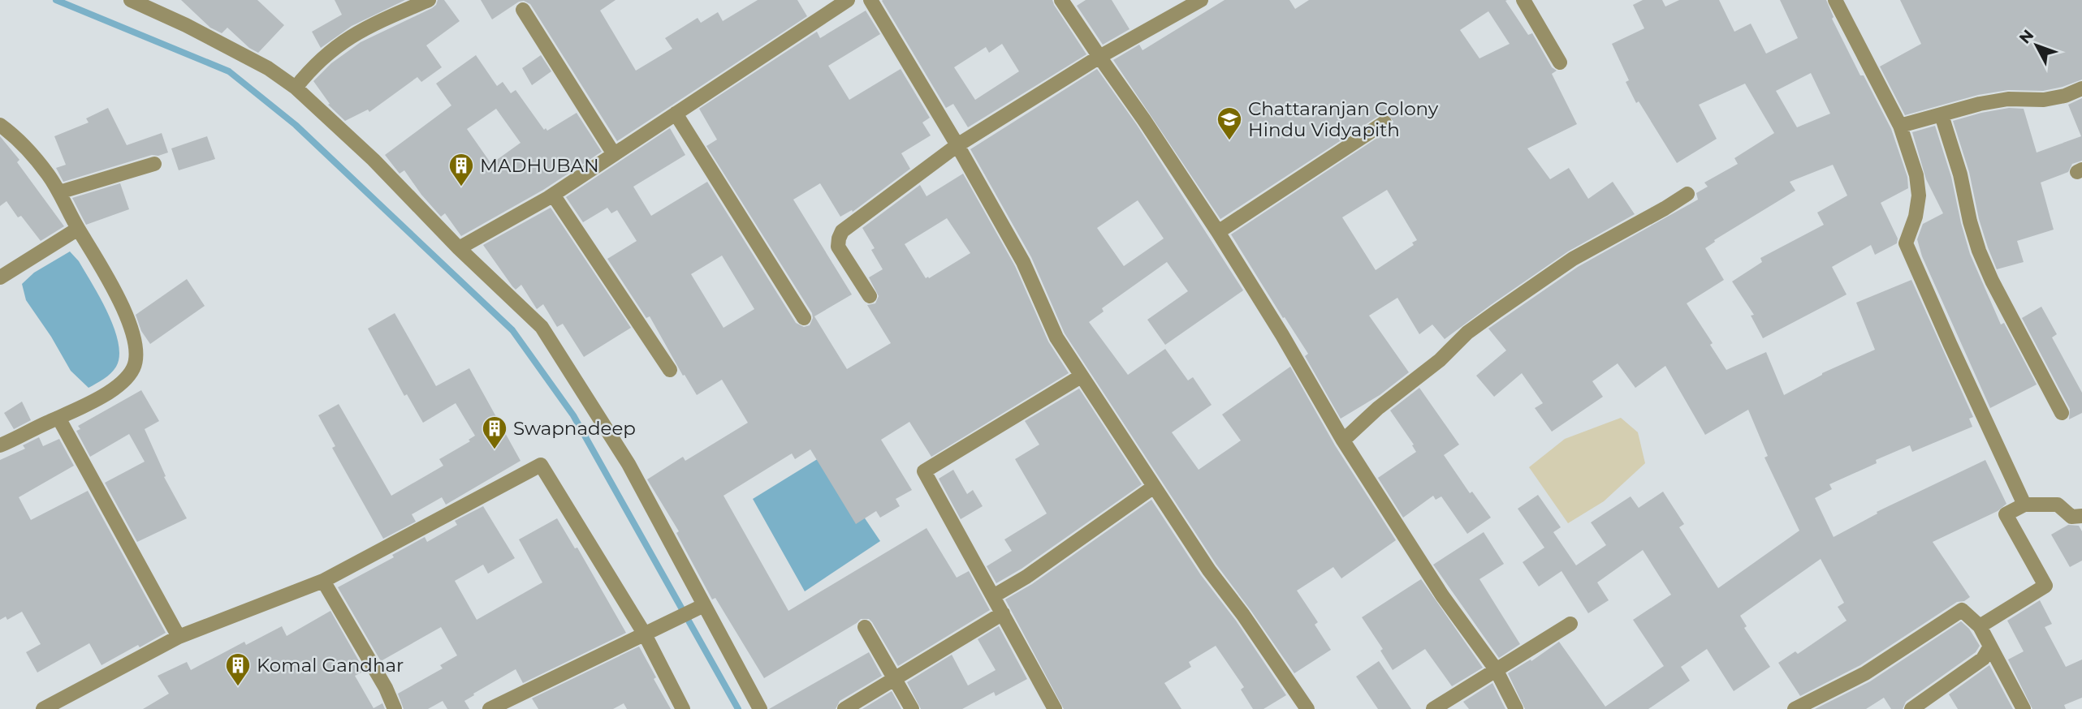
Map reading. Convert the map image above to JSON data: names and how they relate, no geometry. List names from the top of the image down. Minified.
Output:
{"places":{"school or university":["Chattaranjan Colony Hindu Vidyapith"],"building":["MADHUBAN","Swapnadeep","Komal Gandhar"]},"north":"top left"}
